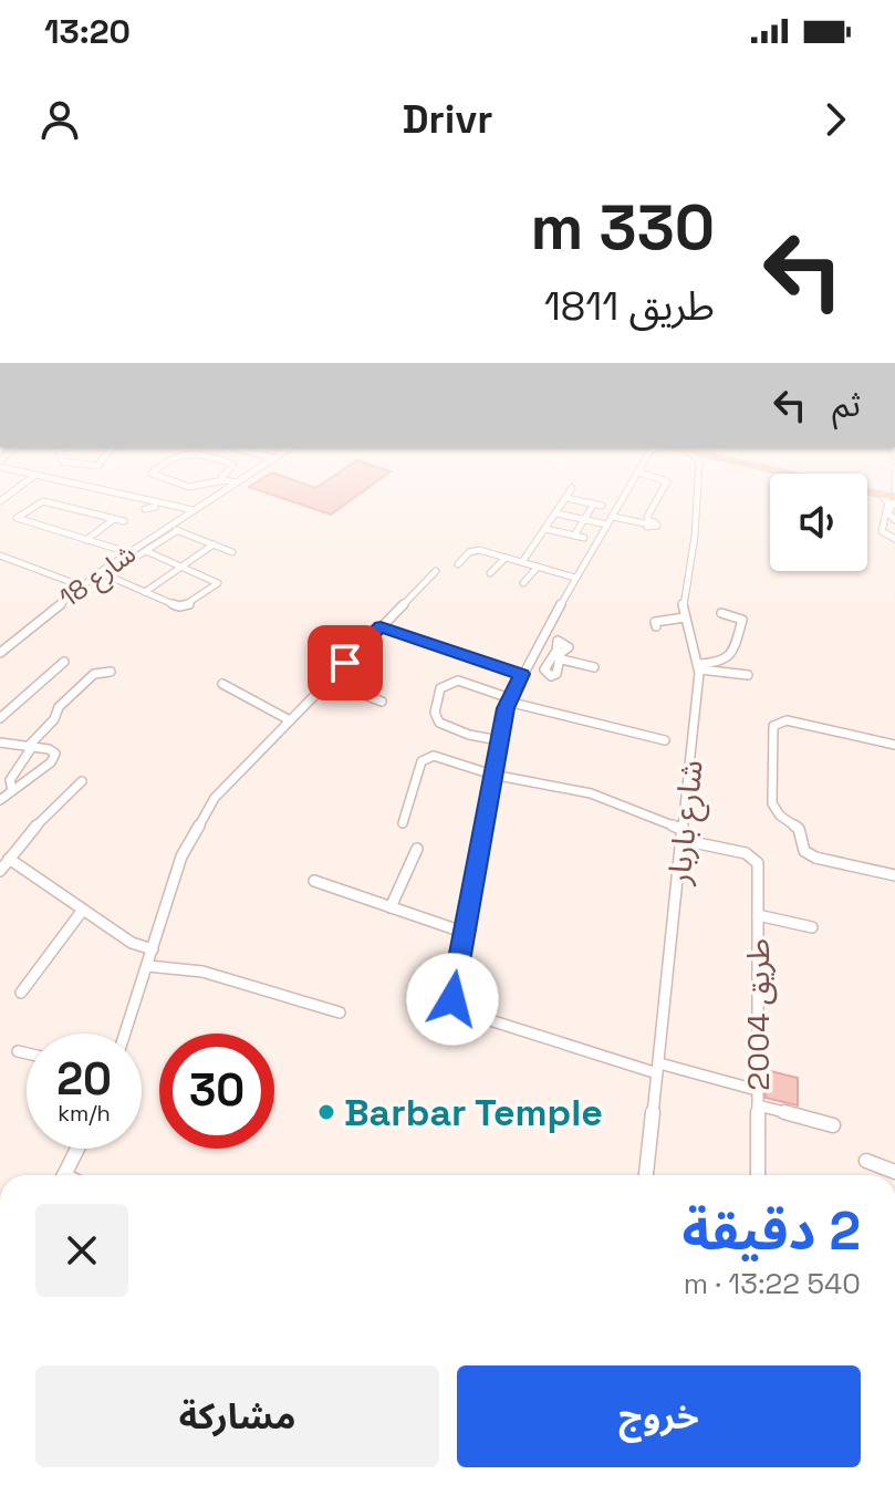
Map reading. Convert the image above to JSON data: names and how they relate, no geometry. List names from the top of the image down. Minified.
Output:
{"streets":{"street":["شارع 18","شارع باربار","طريق 2004"]},"crossings":[["شارع باربار","طريق 2004"]],"places":["Barbar Temple"],"page":{"status":"13:20","header":"Drivr","turn":["330 m","طريق 1811"],"then":"ثم","speed":"20 km/h","limit":"30","heading":["2 دقيقة","540 m · 13:22"],"buttons":["خروج","مشاركة"]}}
